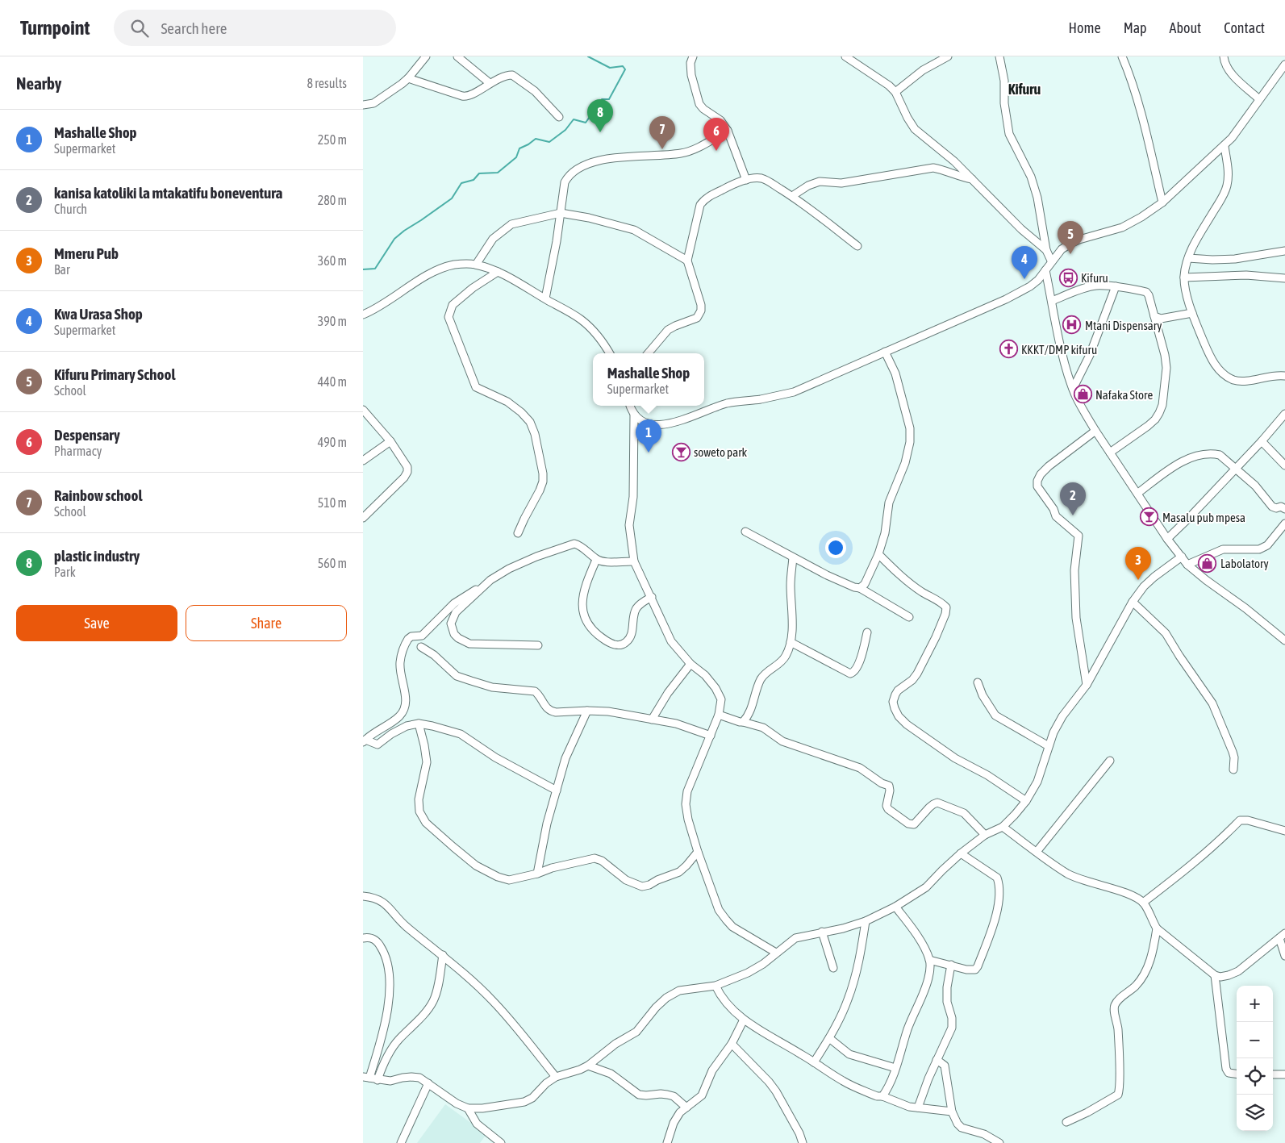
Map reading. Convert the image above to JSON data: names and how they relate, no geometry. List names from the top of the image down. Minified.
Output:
{"districts":["Kifuru"],"places":{"bus stop":["Kifuru"],"hospital":["Mtani Dispensary"],"church":["KKKT/DMP kifuru"],"shop":["Nafaka Store","Labolatory"],"bar":["soweto park","Masalu pub mpesa"]},"page":{"header":"Turnpoint","search":"Search here","nav":["Home","Map","About","Contact"],"heading":["Nearby","8 results"],"pins":["8","7","6","5","4","1","2","3"],"list":[{"mark":"1","name":"Mashalle Shop","note":"Supermarket","value":"250 m"},{"mark":"2","name":"kanisa katoliki la mtakatifu boneventura","note":"Church","value":"280 m"},{"mark":"3","name":"Mmeru Pub","note":"Bar","value":"360 m"},{"mark":"4","name":"Kwa Urasa Shop","note":"Supermarket","value":"390 m"},{"mark":"5","name":"Kifuru Primary School","note":"School","value":"440 m"},{"mark":"6","name":"Despensary","note":"Pharmacy","value":"490 m"},{"mark":"7","name":"Rainbow school","note":"School","value":"510 m"},{"mark":"8","name":"plastic industry","note":"Park","value":"560 m"}],"popup":["Mashalle Shop","Supermarket"],"buttons":["Save","Share"],"map_buttons":["+","−"]}}
